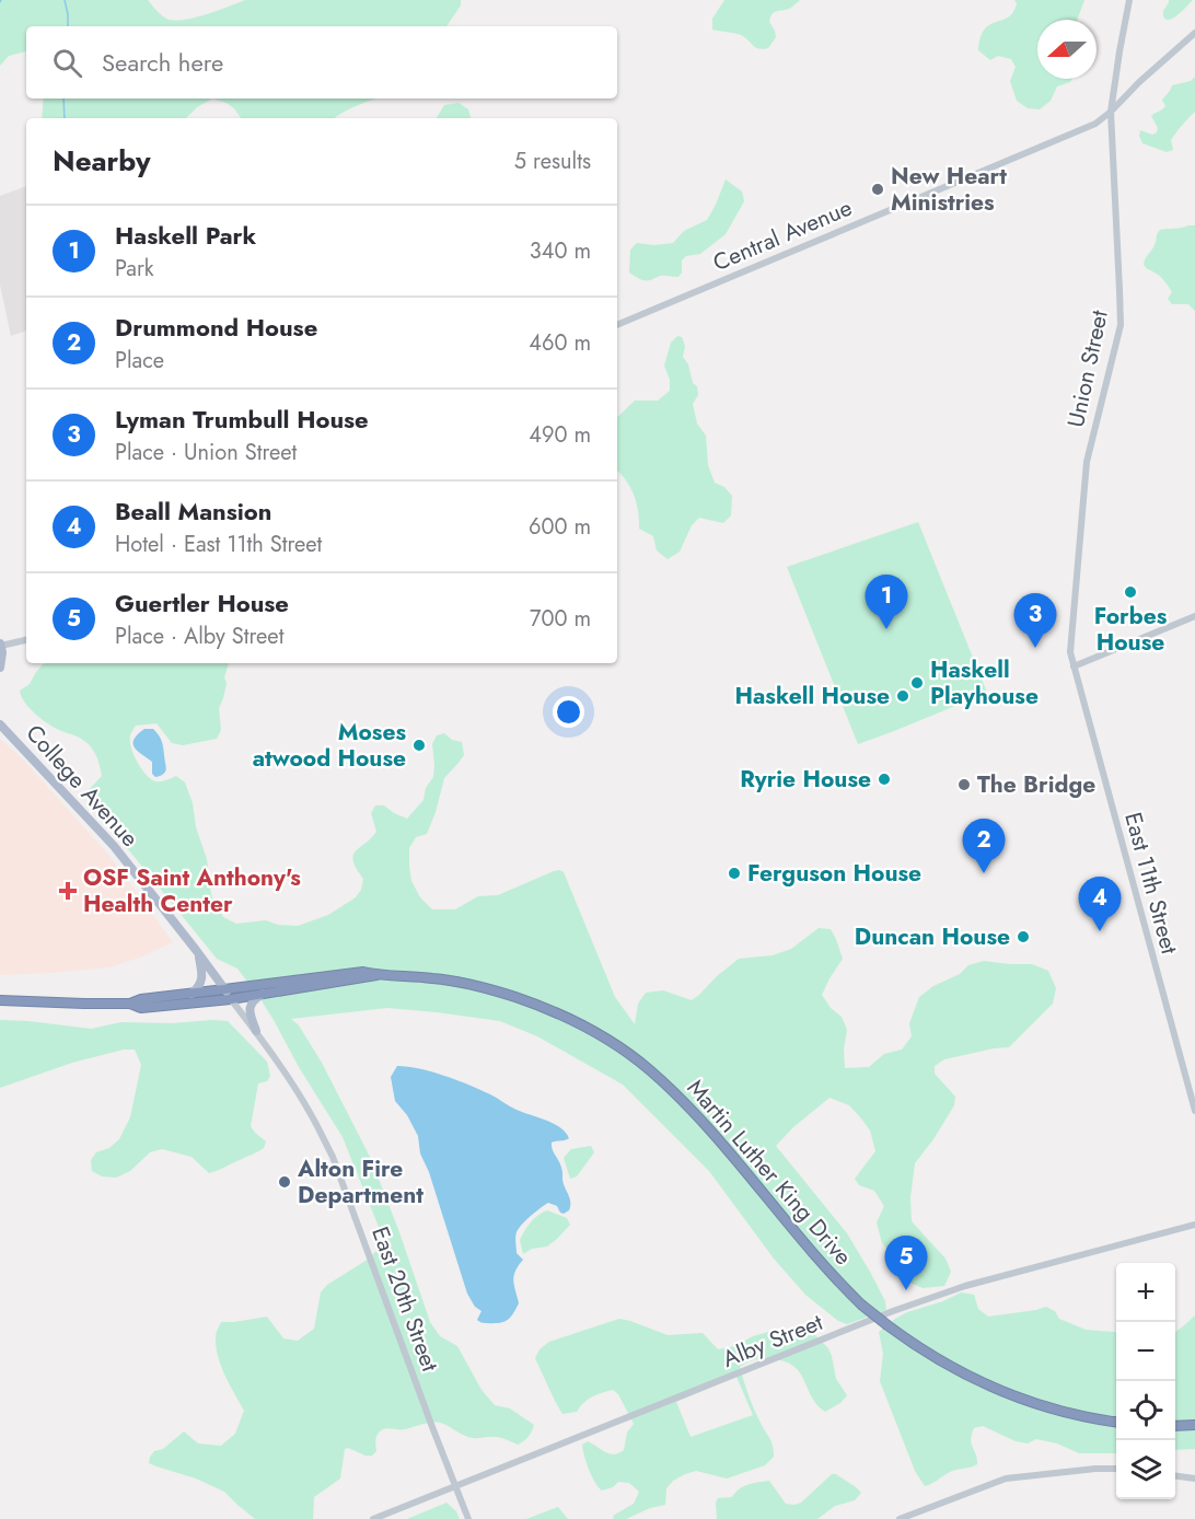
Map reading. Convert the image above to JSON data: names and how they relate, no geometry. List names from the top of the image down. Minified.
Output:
{"streets":{"highway":["Martin Luther King Drive"],"main road":["College Avenue"],"street":["Central Avenue","Union Street","East 11th Street","East 20th Street","Alby Street"]},"crossings":[["Central Avenue","Union Street"],["Union Street","East 11th Street"],["College Avenue","East 20th Street"],["East 20th Street","Alby Street"]],"places":{"other":["New Heart Ministries","Forbes House","Haskell Playhouse","Haskell House","Moses atwood House","Ryrie House","The Bridge","Ferguson House","Duncan House","Alton Fire Department"],"health":["OSF Saint Anthony's Health Center"]},"north":"left","page":{"search":"Search here","heading":["Nearby","5 results"],"list":[{"mark":"1","name":"Haskell Park","note":"Park","value":"340 m"},{"mark":"2","name":"Drummond House","note":"Place","value":"460 m"},{"mark":"3","name":"Lyman Trumbull House","note":"Place · Union Street","value":"490 m"},{"mark":"4","name":"Beall Mansion","note":"Hotel · East 11th Street","value":"600 m"},{"mark":"5","name":"Guertler House","note":"Place · Alby Street","value":"700 m"}],"pins":["1","3","2","4","5"],"map_buttons":["+","−"]}}
